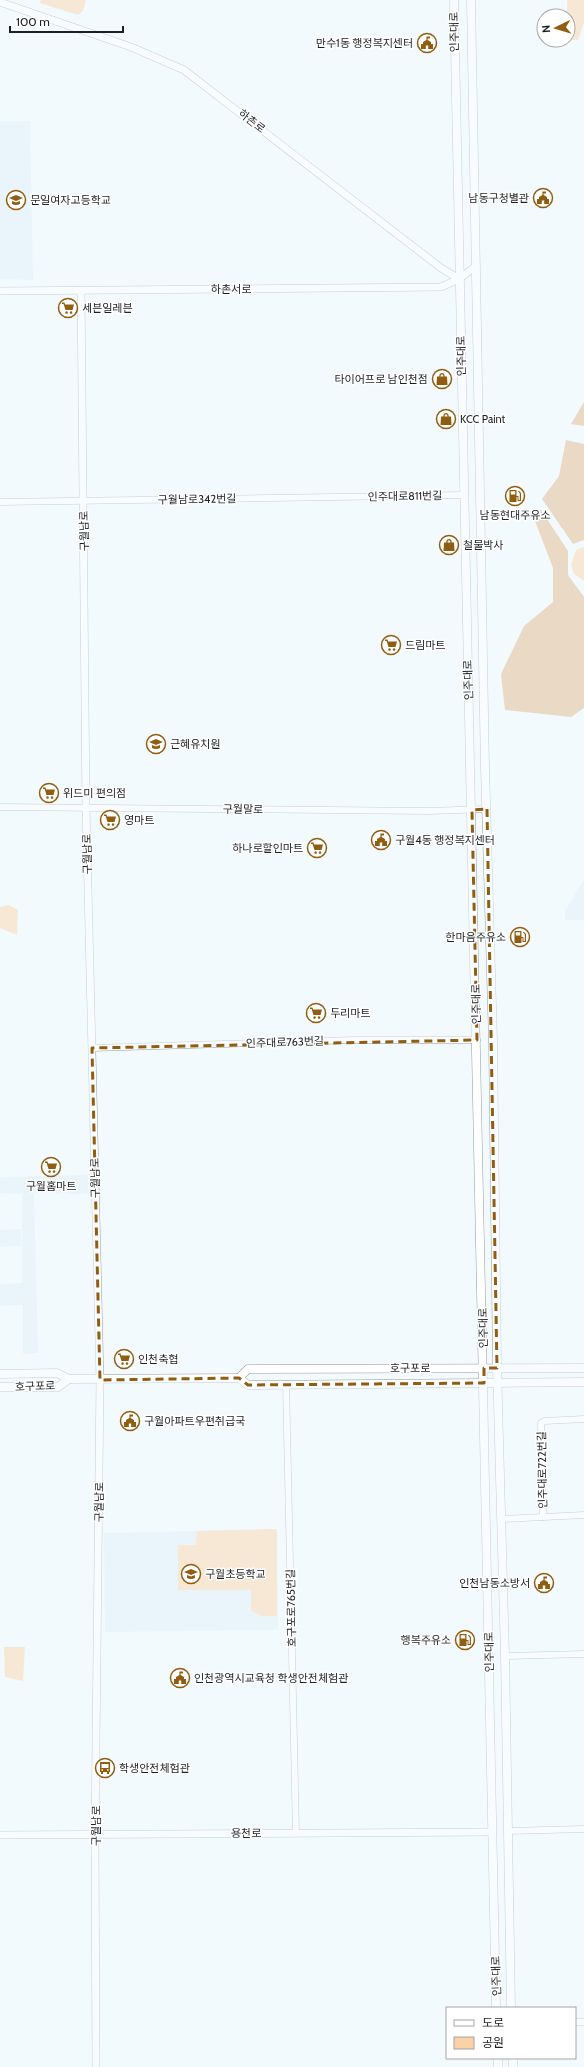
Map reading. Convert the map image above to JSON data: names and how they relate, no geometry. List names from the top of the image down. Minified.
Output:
{"streets":{"main road":["인주대로","호구포로"],"street":["하촌로","하촌서로","인주대로811번길","구월남로342번길","구월남로","구월말로","인주대로763번길","인주대로722번길","호구포로765번길","용천로"]},"crossings":[["인주대로","하촌로"],["인주대로","하촌서로"],["인주대로","인주대로811번길"],["인주대로","구월말로"],["인주대로","인주대로763번길"],["인주대로","호구포로"],["인주대로","인주대로722번길"],["인주대로","용천로"],["하촌로","하촌서로"],["하촌서로","구월남로"],["인주대로811번길","구월남로342번길"],["구월남로342번길","구월남로"],["구월남로","구월말로"],["구월남로","인주대로763번길"],["구월남로","호구포로"],["구월남로","용천로"],["호구포로","호구포로765번길"],["호구포로765번길","용천로"]],"places":{"public building":["만수1동 행정복지센터","남동구청별관","구월4동 행정복지센터","구월아파트우편취급국","인천남동소방서","인천광역시교육청 학생안전체험관"],"school or university":["문일여자고등학교","근혜유치원","구월초등학교"],"supermarket":["세븐일레븐","드림마트","위드미 편의점","영마트","하나로할인마트","두리마트","구월홈마트","인천축협"],"shop":["타이어프로 남인천점","KCC Paint","철물박사"],"fuel station":["남동현대주유소","한마음주유소","행복주유소"],"bus stop":["학생안전체험관"]},"legend":["도로","공원"],"scale_bar":"100 m","north":"left"}
